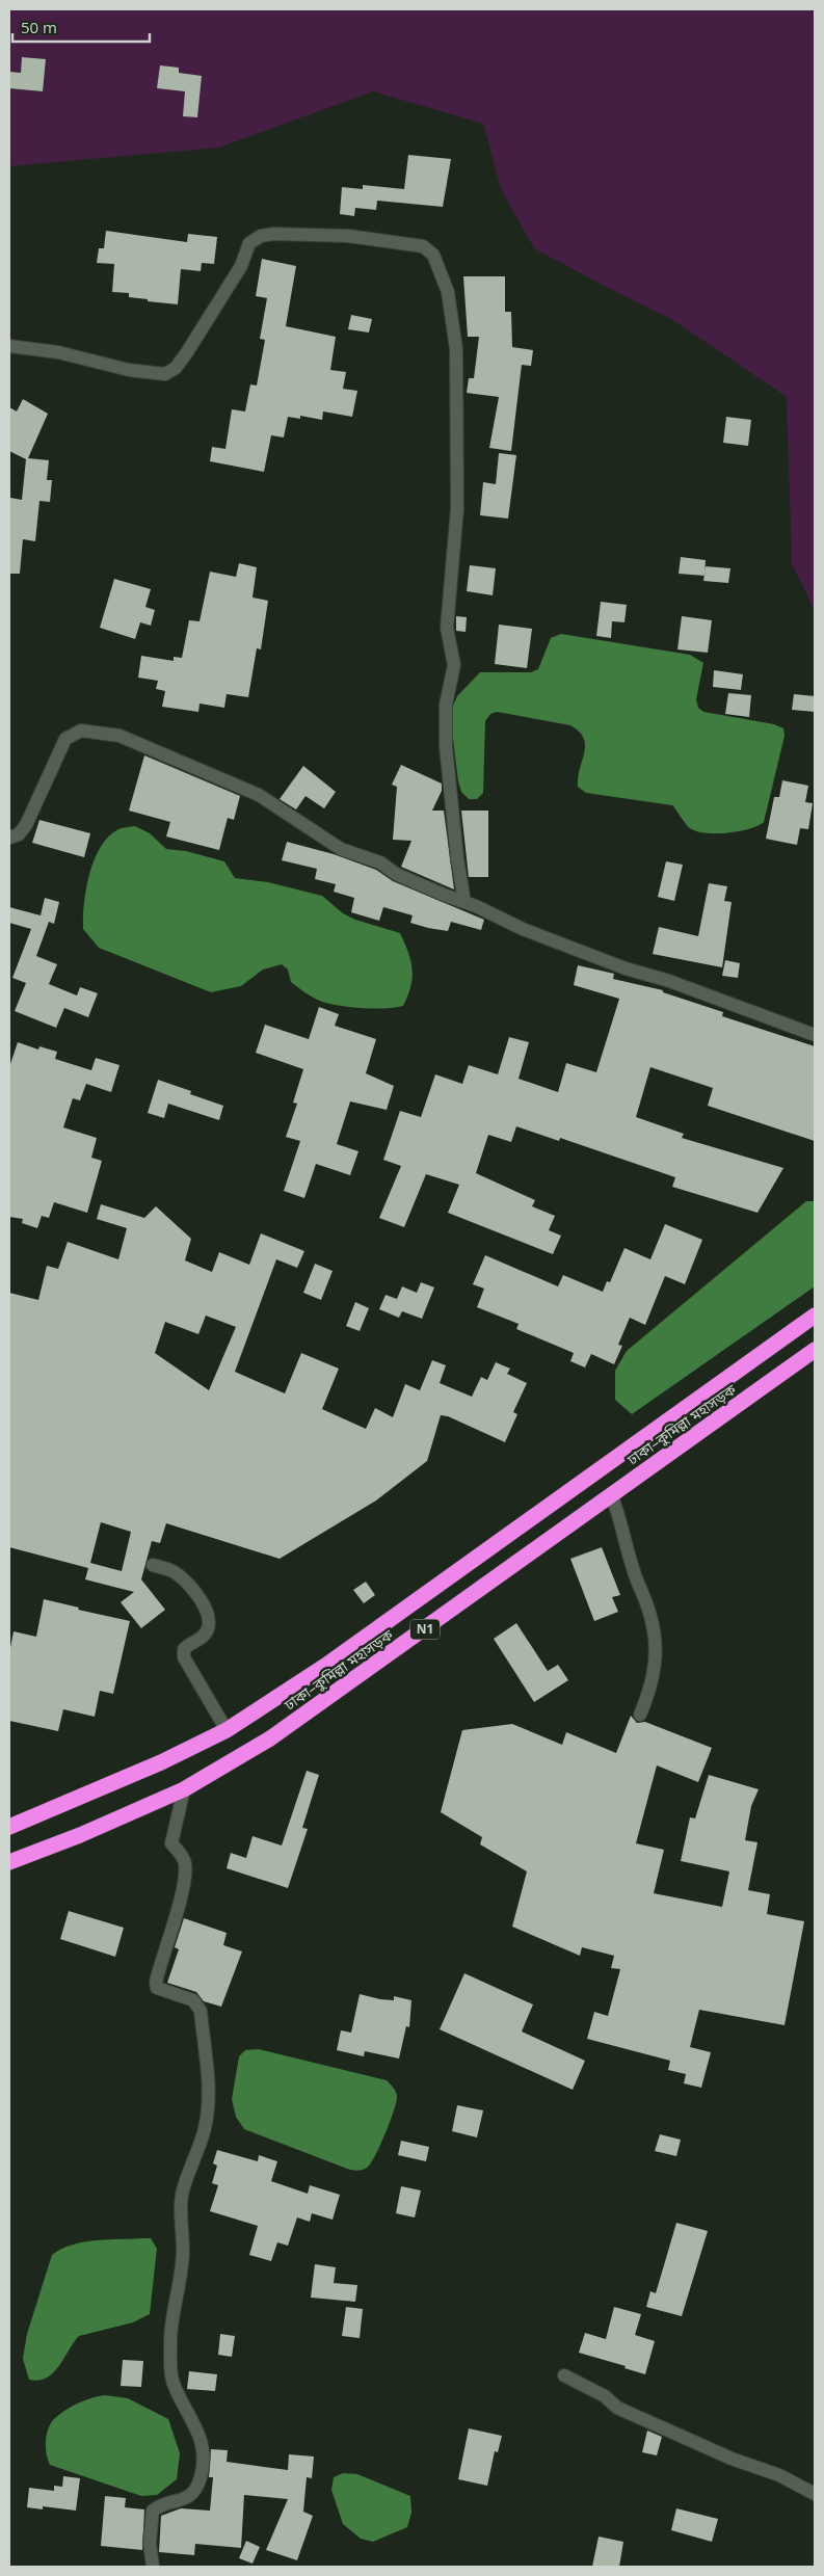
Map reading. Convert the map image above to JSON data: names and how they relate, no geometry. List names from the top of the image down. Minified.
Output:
{"streets":{"highway":["ঢাকা–কুমিল্লা মহাসড়ক","N1"]},"scale_bar":"50 m"}
